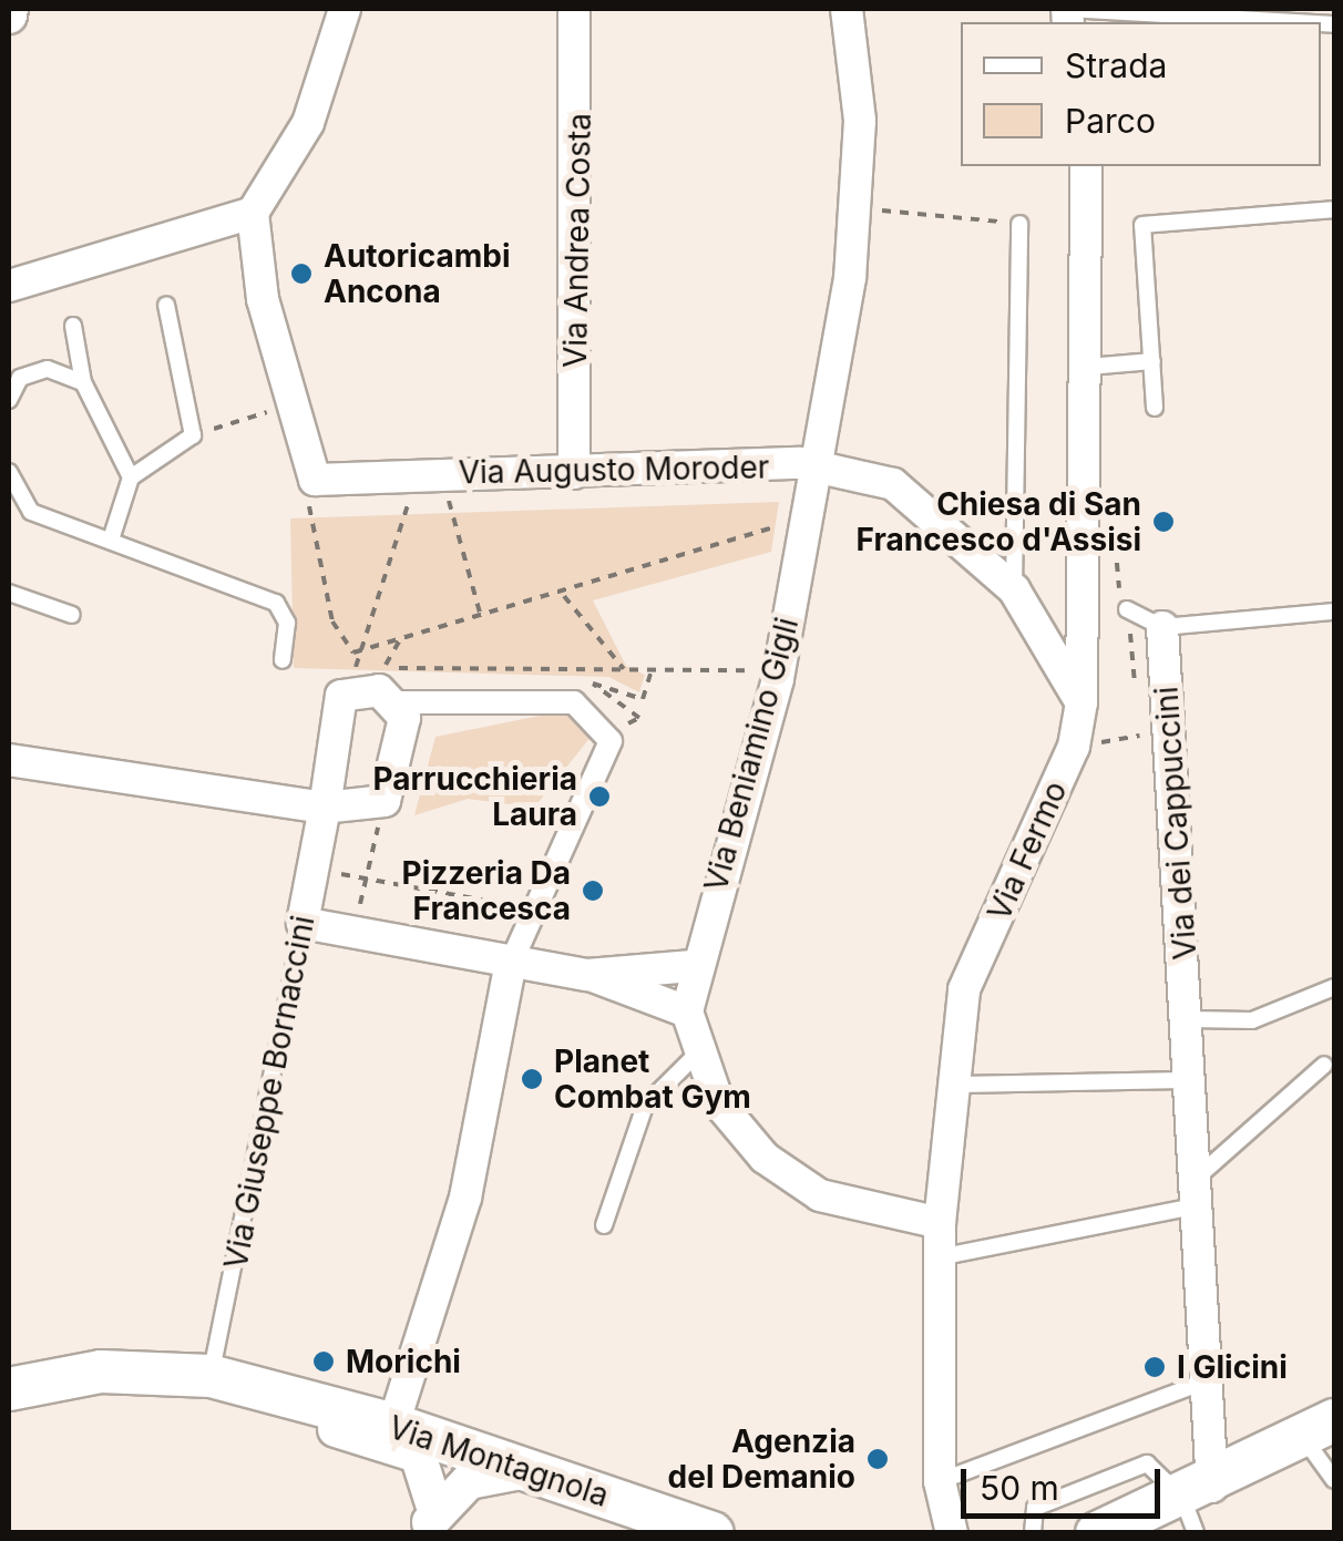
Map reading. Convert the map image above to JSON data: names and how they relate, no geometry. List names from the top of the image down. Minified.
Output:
{"streets":{"main road":["Via Montagnola"],"street":["Via Andrea Costa","Via Augusto Moroder","Via Beniamino Gigli","Via dei Cappuccini","Via Fermo","Via Giuseppe Bornaccini"]},"crossings":[["Via Andrea Costa","Via Augusto Moroder"],["Via Augusto Moroder","Via Beniamino Gigli"],["Via Augusto Moroder","Via Fermo"],["Via Beniamino Gigli","Via Fermo"],["Via Giuseppe Bornaccini","Via Montagnola"]],"places":["Autoricambi Ancona","Chiesa di San Francesco d'Assisi","Parrucchieria Laura","Pizzeria Da Francesca","Planet Combat Gym","Morichi","I Glicini","Agenzia del Demanio"],"legend":["Strada","Parco"],"scale_bar":"50 m"}
